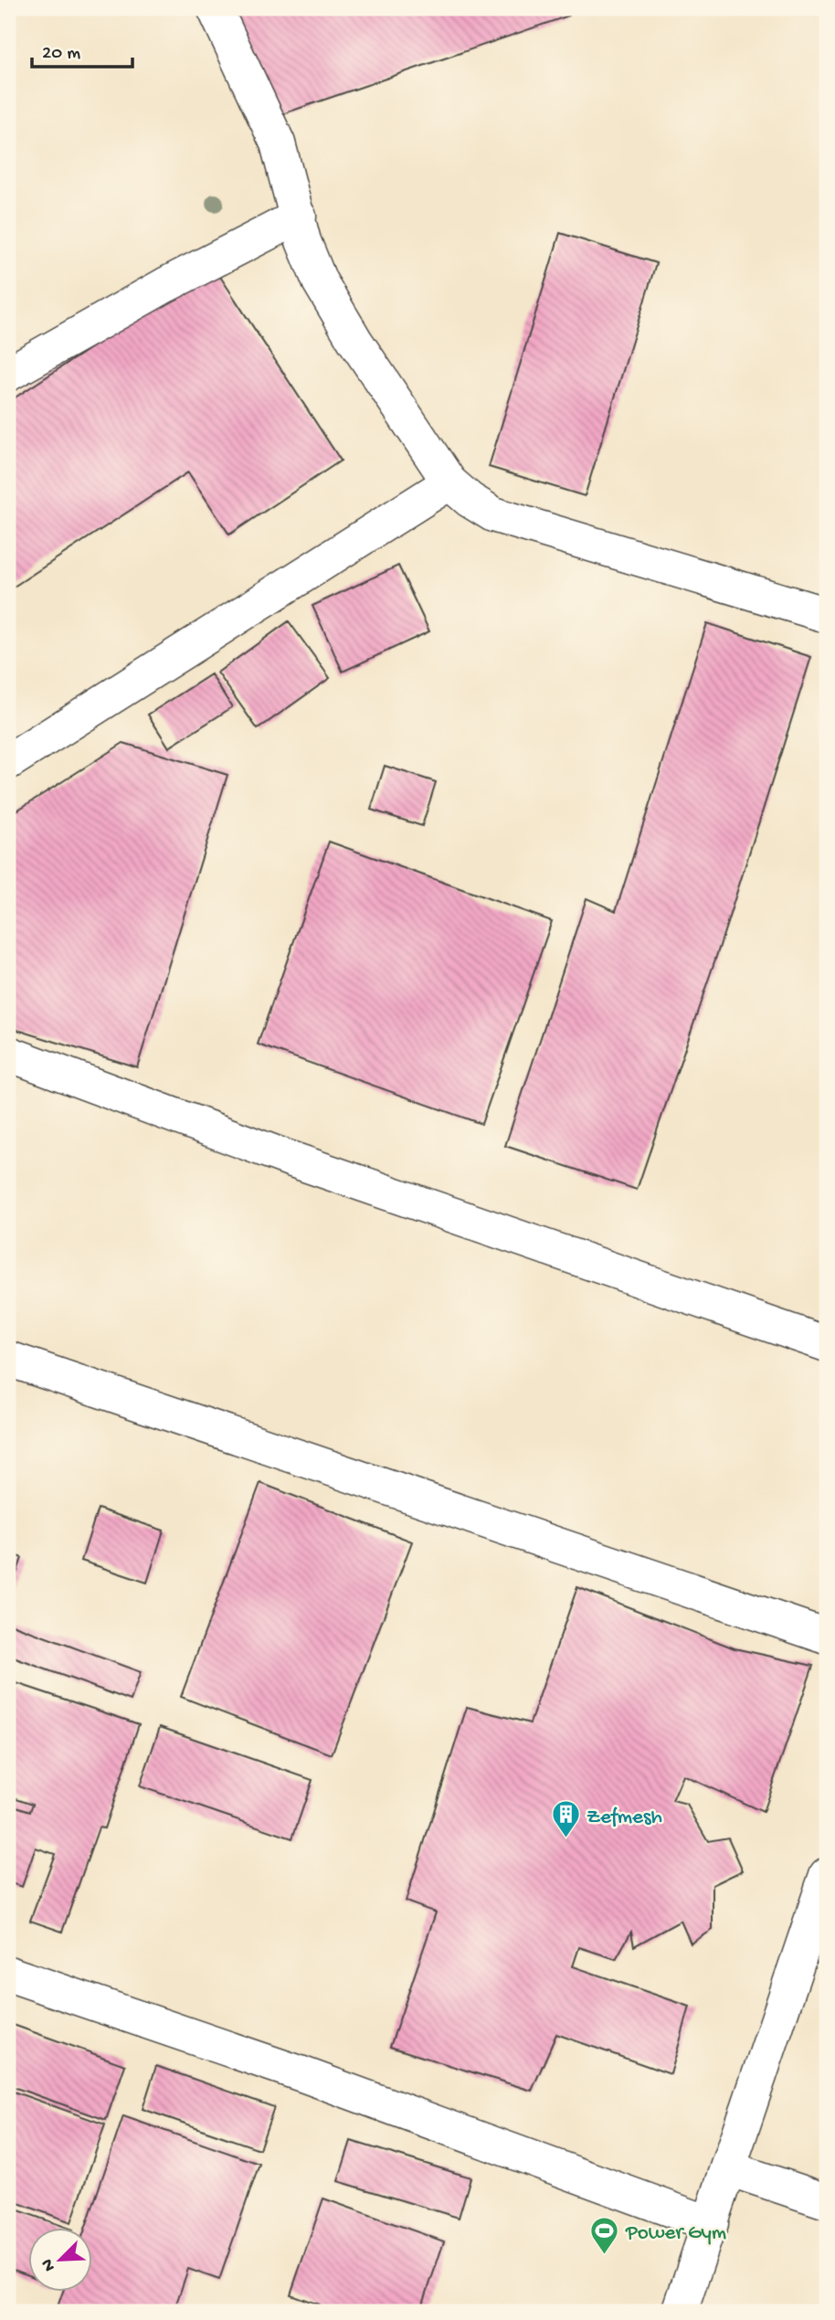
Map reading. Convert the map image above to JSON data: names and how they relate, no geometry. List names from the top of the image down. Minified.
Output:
{"places":{"building":["Zefmesh"],"sports":["Power Gym"]},"scale_bar":"20 m","north":"bottom left"}
